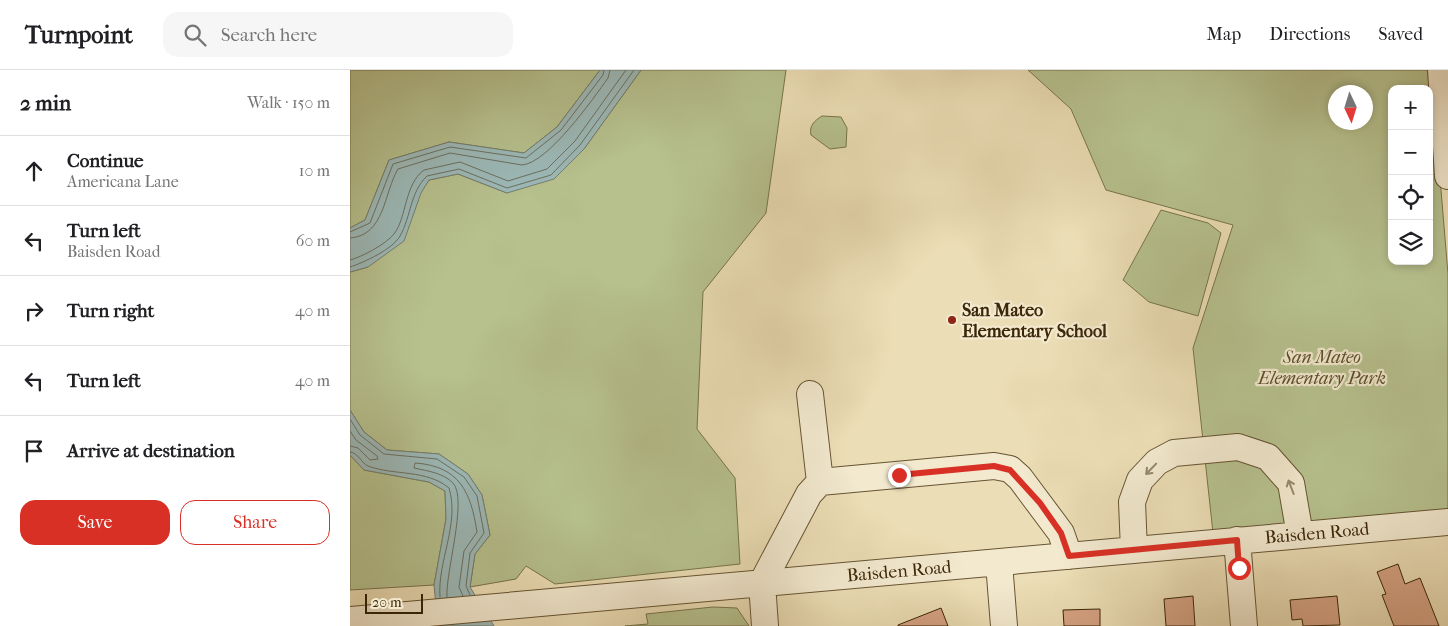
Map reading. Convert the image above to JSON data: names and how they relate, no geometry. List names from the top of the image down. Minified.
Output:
{"streets":{"street":["Baisden Road"]},"parks":["San Mateo Elementary Park"],"places":["San Mateo Elementary School"],"scale_bar":"20 m","north":"bottom","page":{"header":"Turnpoint","search":"Search here","nav":["Map","Directions","Saved"],"heading":["2 min","Walk · 150 m"],"map_buttons":["+","−"],"list":[["Continue","Americana Lane","10 m"],["Turn left","Baisden Road","60 m"],["Turn right","40 m"],["Turn left","40 m"],"Arrive at destination"],"buttons":["Save","Share"],"scale":"20 m"}}
